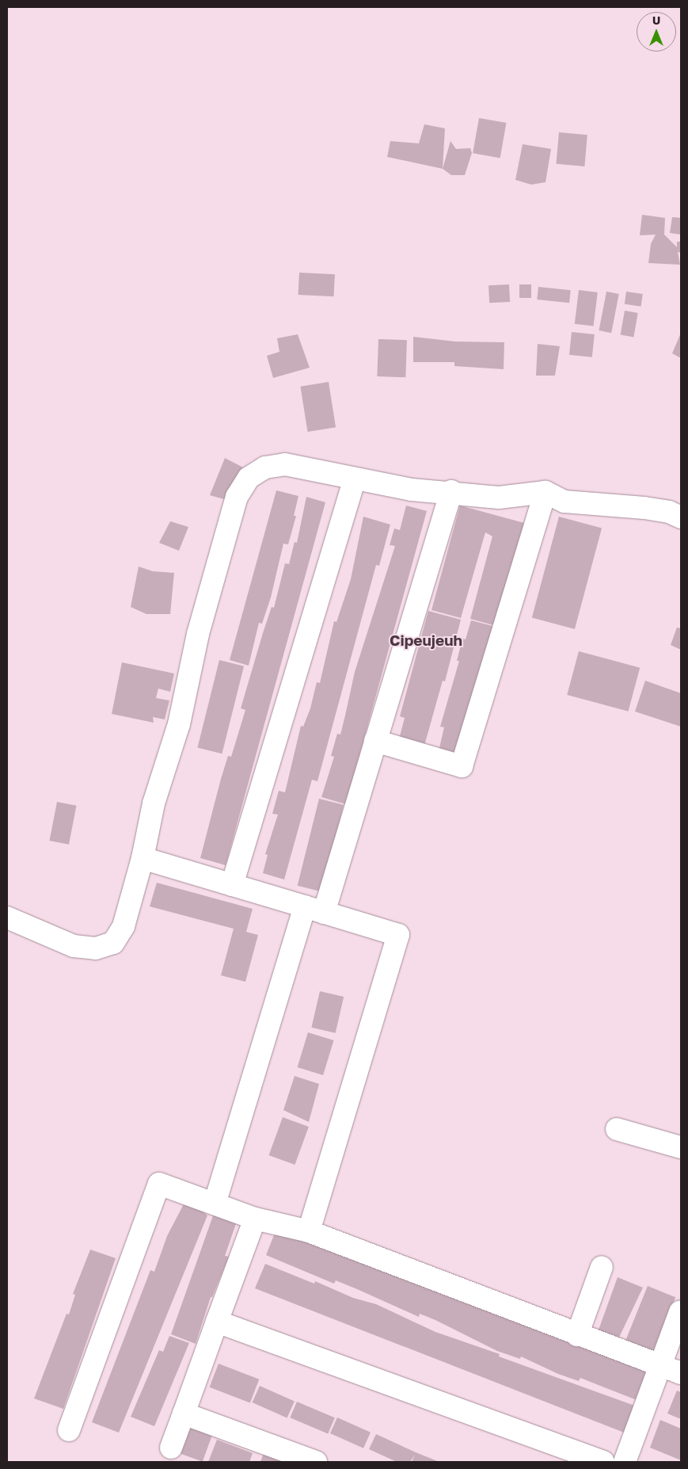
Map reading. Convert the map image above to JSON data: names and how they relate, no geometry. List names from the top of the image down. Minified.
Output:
{"districts":["Cipeujeuh"],"north":"top"}
